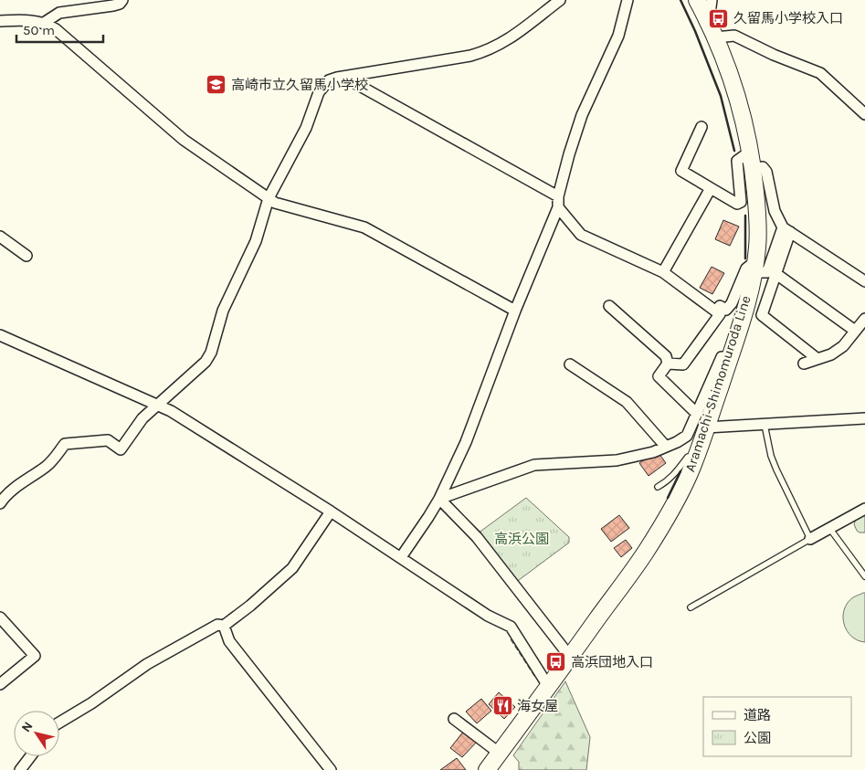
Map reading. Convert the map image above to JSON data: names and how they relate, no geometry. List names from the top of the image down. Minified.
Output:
{"streets":{"main road":["Aramachi-Shimomuroda Line"]},"parks":["高浜公園"],"places":{"bus stop":["久留馬小学校入口","高浜団地入口"],"school or university":["高崎市立久留馬小学校"],"restaurant":["海女屋"]},"legend":["道路","公園"],"scale_bar":"50 m","north":"top left"}
